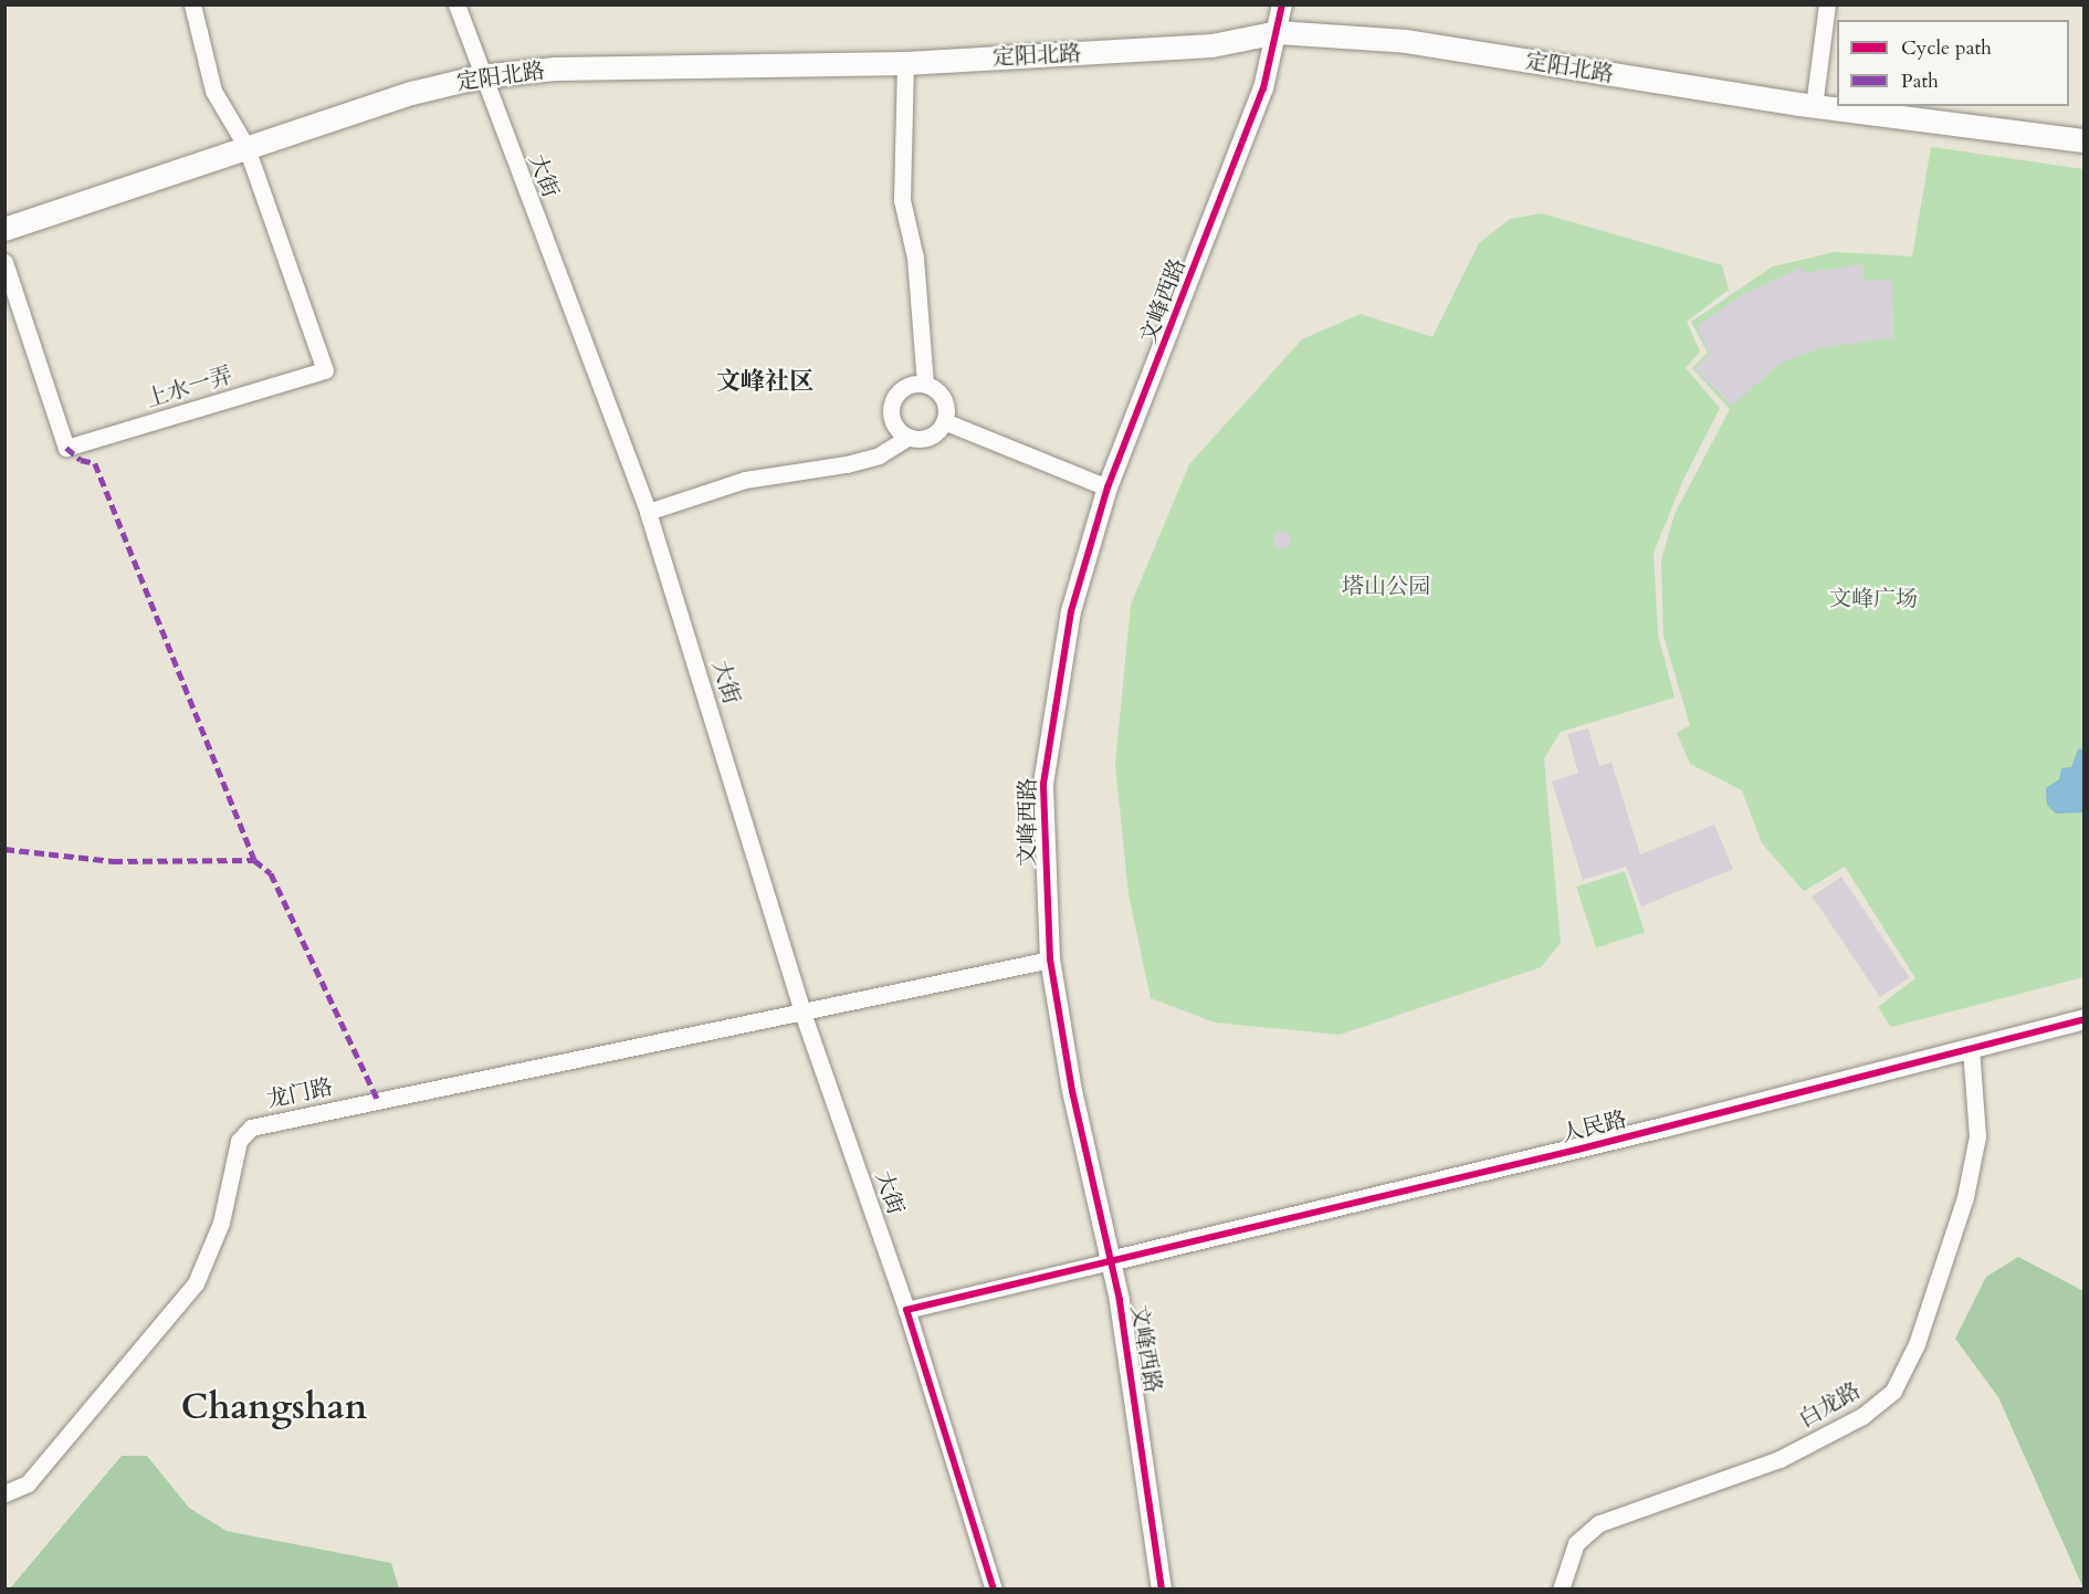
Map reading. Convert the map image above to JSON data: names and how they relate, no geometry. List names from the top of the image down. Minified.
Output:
{"streets":{"main road":["定阳北路"],"street":["大街","文峰西路","上水一弄","龙门路","人民路","白龙路"]},"crossings":[["定阳北路","大街"],["定阳北路","文峰西路"],["定阳北路","上水一弄"],["大街","龙门路"],["文峰西路","龙门路"],["文峰西路","人民路"],["人民路","白龙路"]],"districts":["文峰社区","Changshan"],"parks":["塔山公园","文峰广场"],"legend":["Cycle path","Path"]}
